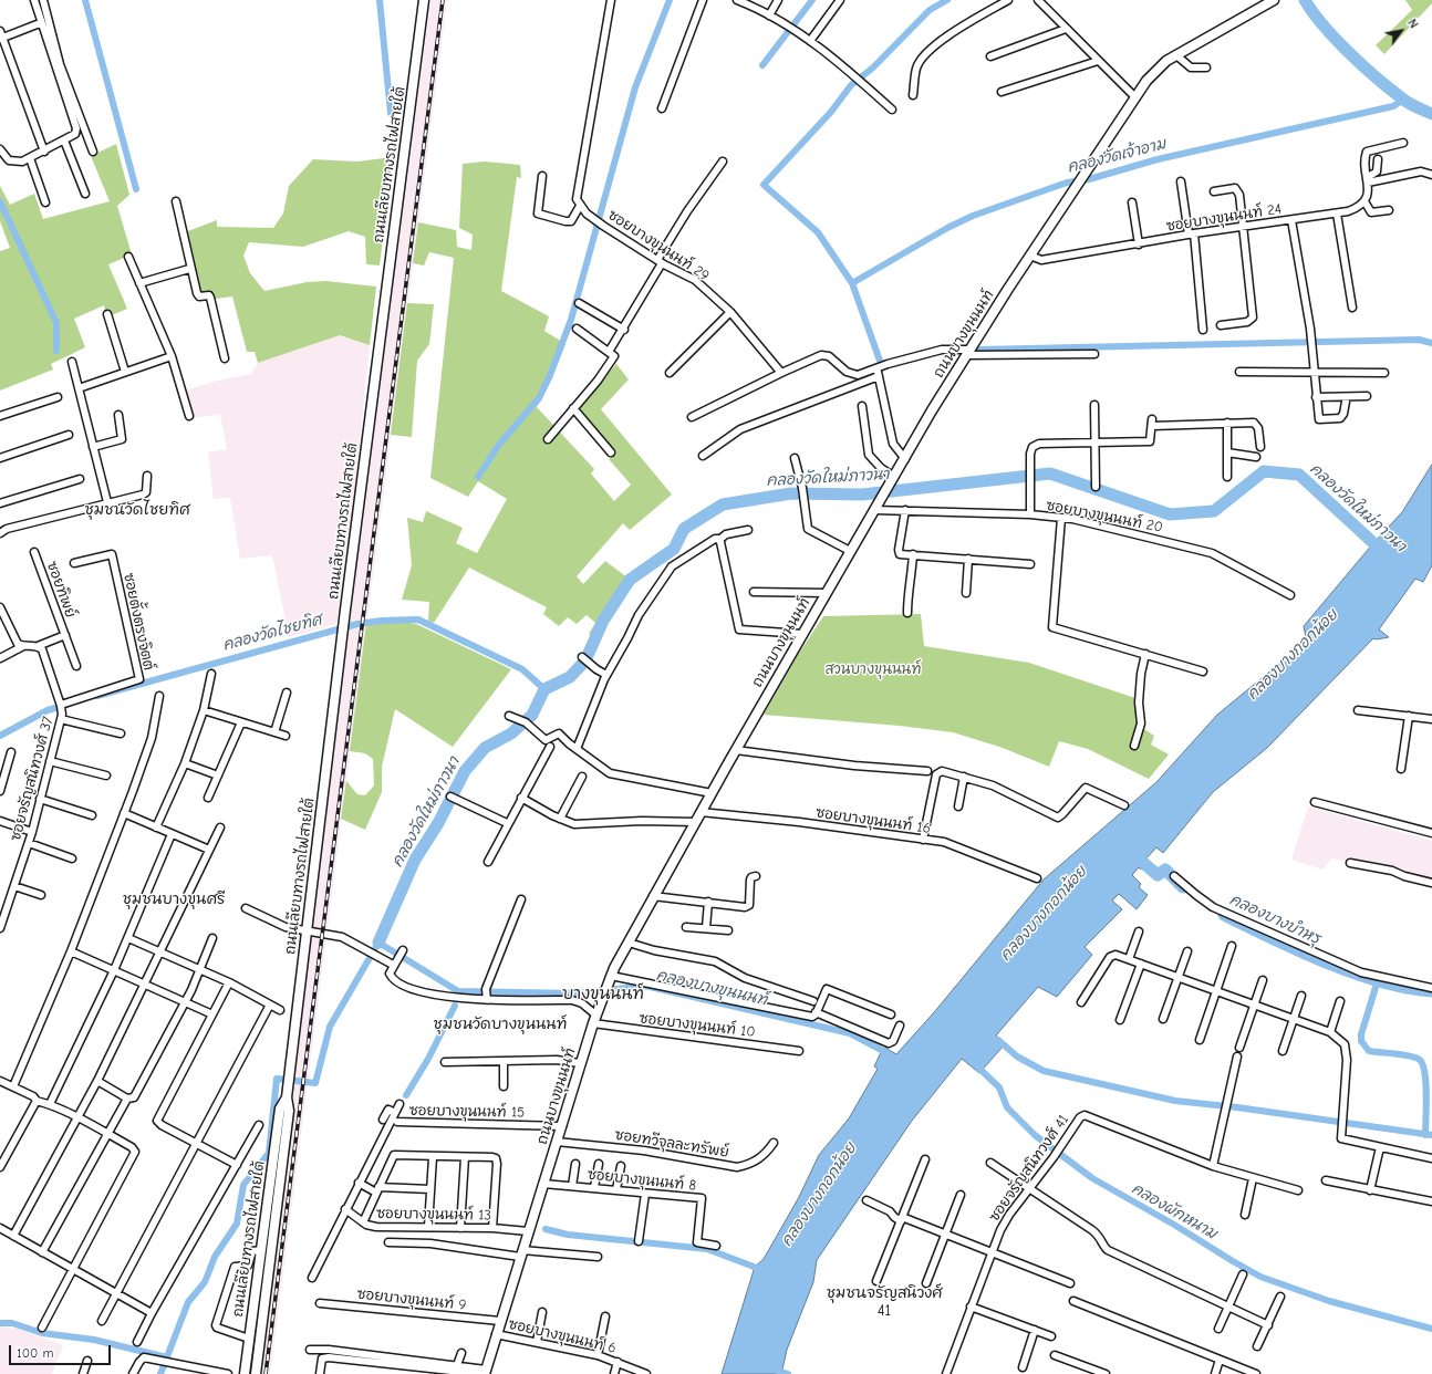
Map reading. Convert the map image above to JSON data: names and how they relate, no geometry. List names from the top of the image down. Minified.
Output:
{"streets":{"main road":["ถนนเลียบทางรถไฟสายใต้","ถนนบางขุนนนท์"],"street":["ซอยบางขุนนนท์ 24","ซอยบางขุนนนท์ 29","ซอยบางขุนนนท์ 20","ซอยทิพย์","ซอยตั้งตรงจิตต์","ซอยจรัญสนิทวงศ์ 37","ซอยบางขุนนนท์ 16","ซอยบางขุนนนท์ 10","ซอยบางขุนนนท์ 15","ซอยทวีจุลละทรัพย์","ซอยจรัญสนิทวงศ์ 41","ซอยบางขุนนนท์ 8","ซอยบางขุนนนท์ 13","ซอยบางขุนนนท์ 9","ซอยบางขุนนนท์ 6"]},"crossings":[["ซอยบางขุนนนท์ 24","ถนนบางขุนนนท์"],["ถนนบางขุนนนท์","ซอยบางขุนนนท์ 20"],["ถนนบางขุนนนท์","ซอยบางขุนนนท์ 16"],["ถนนบางขุนนนท์","ซอยบางขุนนนท์ 10"],["ถนนบางขุนนนท์","ซอยบางขุนนนท์ 15"],["ถนนบางขุนนนท์","ซอยทวีจุลละทรัพย์"],["ถนนบางขุนนนท์","ซอยบางขุนนนท์ 8"],["ถนนบางขุนนนท์","ซอยบางขุนนนท์ 13"],["ถนนบางขุนนนท์","ซอยบางขุนนนท์ 9"],["ถนนบางขุนนนท์","ซอยบางขุนนนท์ 6"],["ซอยทิพย์","ซอยจรัญสนิทวงศ์ 37"],["ซอยตั้งตรงจิตต์","ซอยจรัญสนิทวงศ์ 37"]],"districts":["ชุมชนวัดไชยทิศ","ชุมชนบางขุนศรี","บางขุนนนท์","ชุมชนวัดบางขุนนนท์","ชุมชนจรัญสนิวงศ์ 41"],"water":["คลองวัดเจ้าอาม","คลองวัดใหม่ภาวนา","คลองวัดไชยทิศ","คลองบางกอกน้อย","คลองบางบำหรุ","คลองบางขุนนนท์","คลองผักหนาม"],"parks":["สวนบางขุนนนท์"],"scale_bar":"100 m","north":"top right"}
